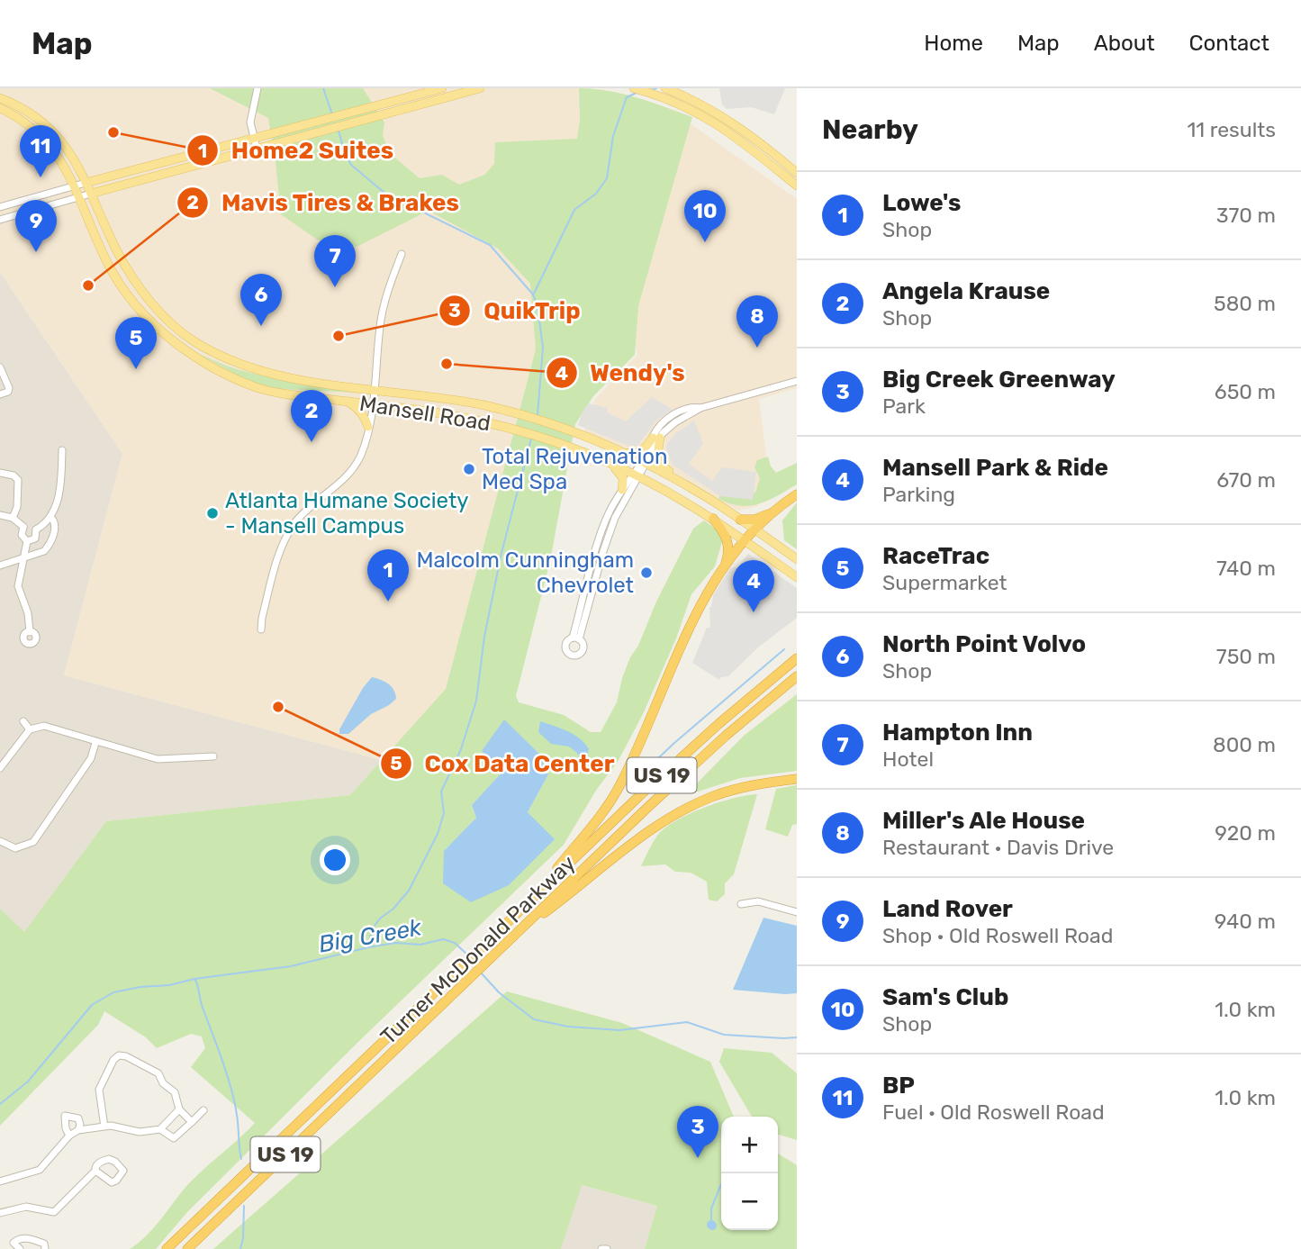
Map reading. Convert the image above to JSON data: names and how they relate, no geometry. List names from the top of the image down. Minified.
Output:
{"streets":{"highway":["US 19","Turner McDonald Parkway"],"main road":["Mansell Road"]},"water":["Big Creek"],"places":["Home2 Suites","Mavis Tires & Brakes","QuikTrip","Wendy's","Total Rejuvenation Med Spa","Atlanta Humane Society - Mansell Campus","Malcolm Cunningham Chevrolet","Cox Data Center"],"page":{"header":"Map","nav":["Home","Map","About","Contact"],"heading":["Nearby","11 results"],"pins":["11","10","9","7","6","8","5","2","1","4","3"],"list":[{"mark":"1","name":"Lowe's","note":"Shop","value":"370 m"},{"mark":"2","name":"Angela Krause","note":"Shop","value":"580 m"},{"mark":"3","name":"Big Creek Greenway","note":"Park","value":"650 m"},{"mark":"4","name":"Mansell Park & Ride","note":"Parking","value":"670 m"},{"mark":"5","name":"RaceTrac","note":"Supermarket","value":"740 m"},{"mark":"6","name":"North Point Volvo","note":"Shop","value":"750 m"},{"mark":"7","name":"Hampton Inn","note":"Hotel","value":"800 m"},{"mark":"8","name":"Miller's Ale House","note":"Restaurant · Davis Drive","value":"920 m"},{"mark":"9","name":"Land Rover","note":"Shop · Old Roswell Road","value":"940 m"},{"mark":"10","name":"Sam's Club","note":"Shop","value":"1.0 km"},{"mark":"11","name":"BP","note":"Fuel · Old Roswell Road","value":"1.0 km"}],"map_buttons":["+","−"]}}
